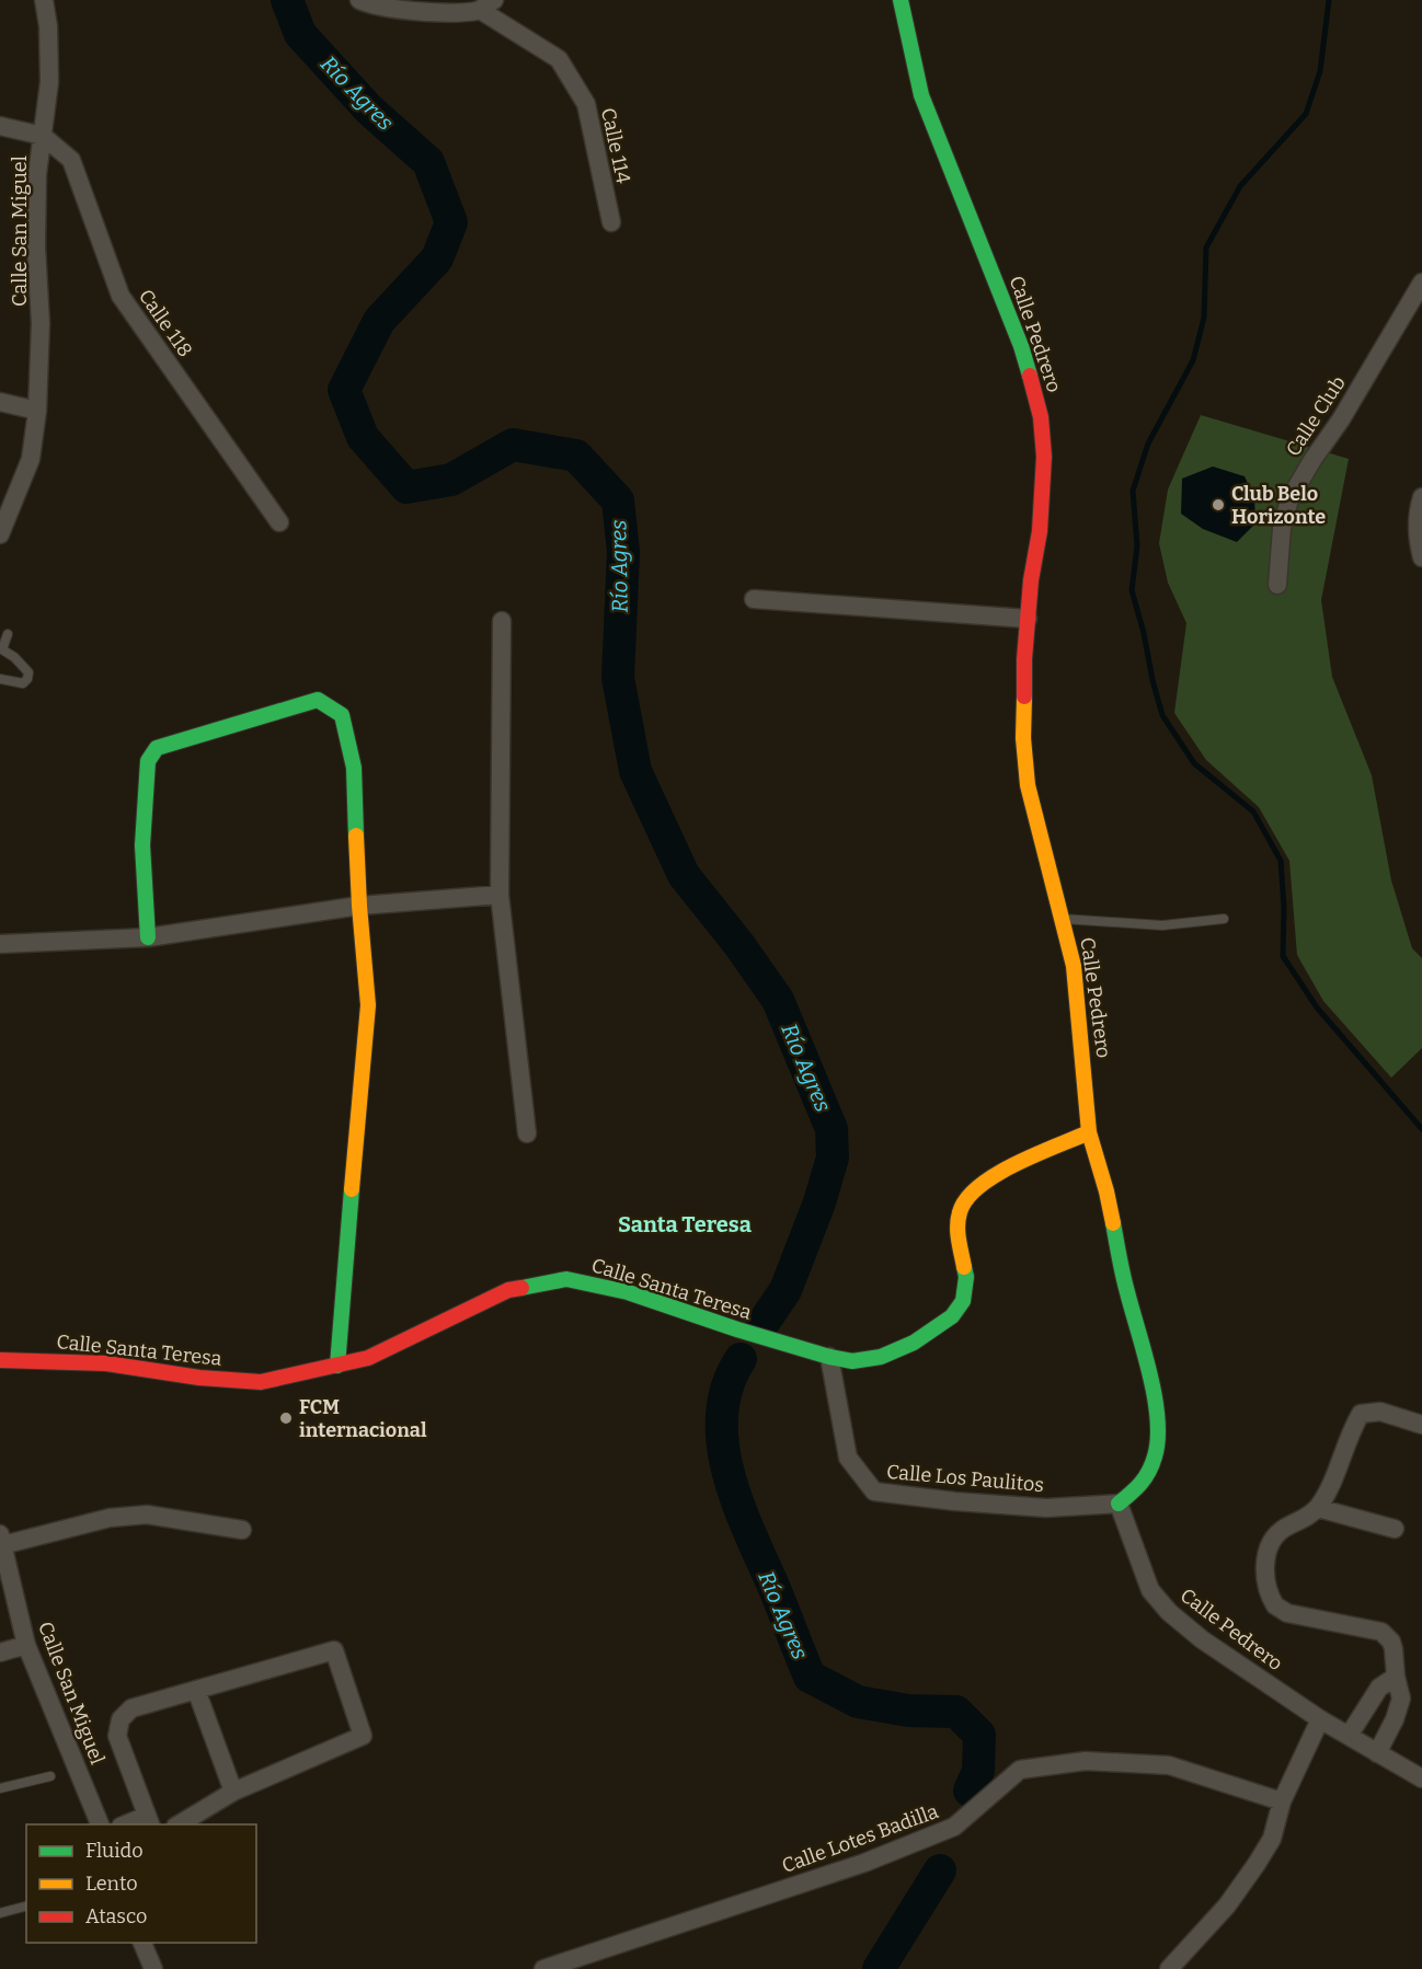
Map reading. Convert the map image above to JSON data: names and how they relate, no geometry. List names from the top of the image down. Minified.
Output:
{"streets":{"street":["Calle 114","Calle San Miguel","Calle 118","Calle Pedrero","Calle Club","Calle Santa Teresa","Calle Los Paulitos","Calle Lotes Badilla"]},"crossings":[["Calle San Miguel","Calle 118"],["Calle Pedrero","Calle Santa Teresa"],["Calle Pedrero","Calle Los Paulitos"],["Calle Santa Teresa","Calle Los Paulitos"]],"districts":["Santa Teresa"],"water":["Río Agres"],"places":["Club Belo Horizonte","FCM internacional"],"legend":["Fluido","Lento","Atasco"]}
